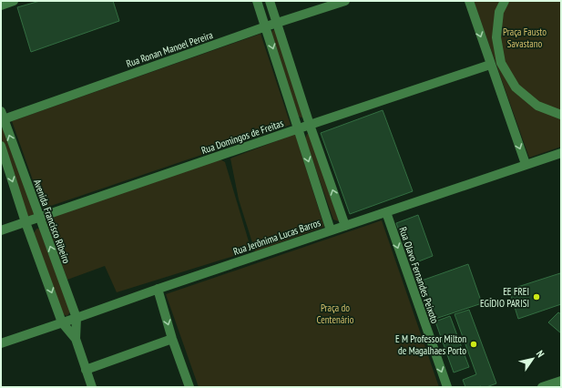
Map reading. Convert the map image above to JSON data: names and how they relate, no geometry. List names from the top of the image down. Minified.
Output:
{"streets":{"street":["Rua Ronan Manoel Pereira","Rua Domingos de Freitas","Avenida Francisco Ribeiro","Rua Jerônima Lucas Barros","Rua Olavo Fernandes Peixoto"]},"crossings":[["Rua Ronan Manoel Pereira","Avenida Francisco Ribeiro"],["Rua Domingos de Freitas","Avenida Francisco Ribeiro"],["Avenida Francisco Ribeiro","Rua Jerônima Lucas Barros"],["Rua Jerônima Lucas Barros","Rua Olavo Fernandes Peixoto"]],"one_way":["Rua Olavo Fernandes Peixoto"],"parks":["Praça Fausto Savastano","Praça do Centenário"],"places":["EE FREI EGÍDIO PARISI","E M Professor Milton de Magalhaes Porto"],"north":"top right"}
